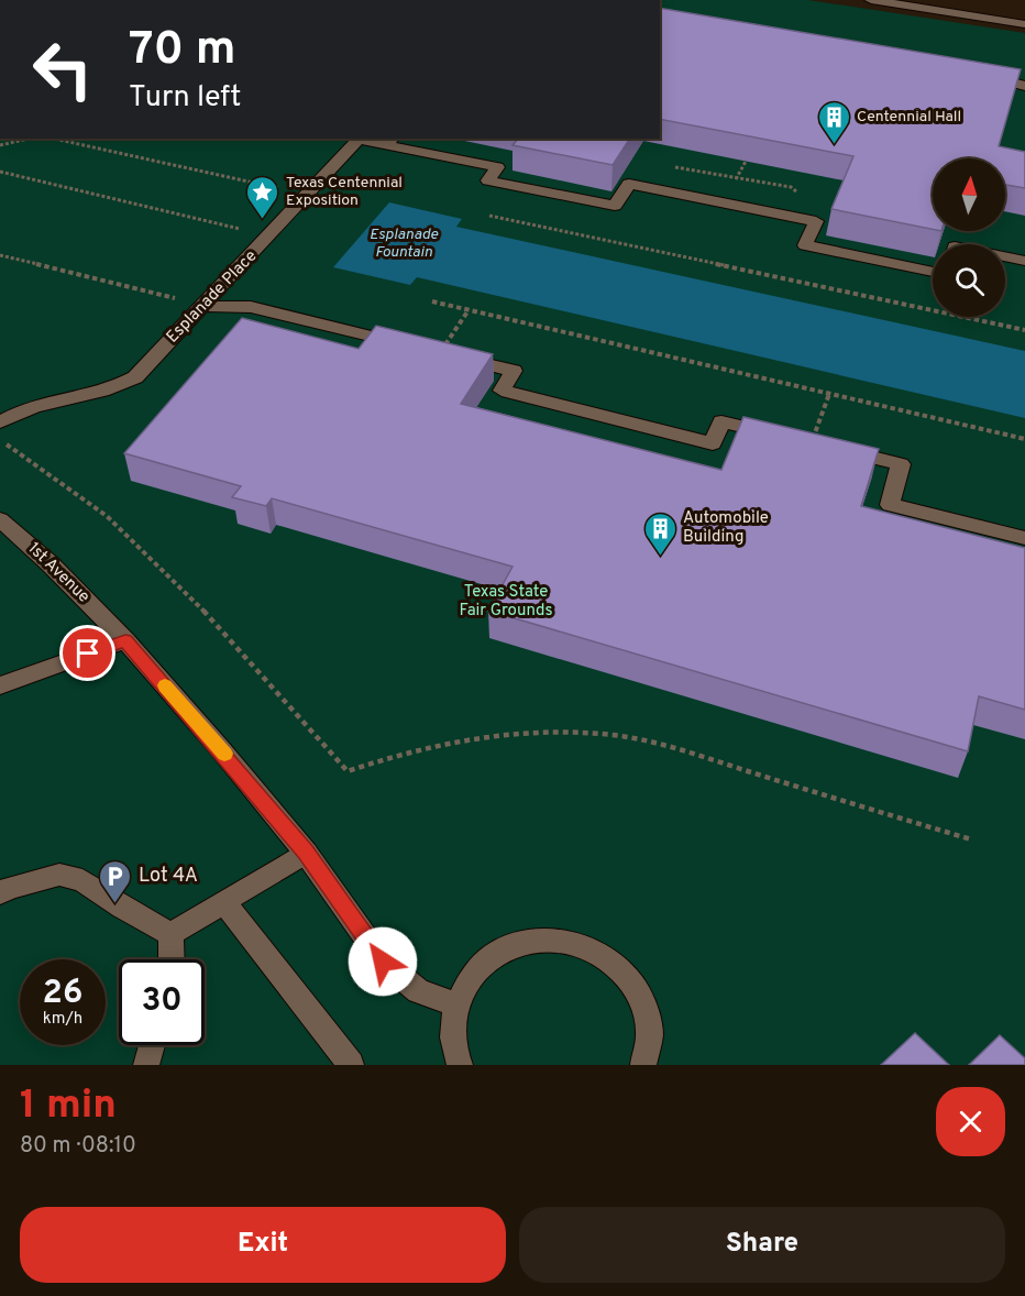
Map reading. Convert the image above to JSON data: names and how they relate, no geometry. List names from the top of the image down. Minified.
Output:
{"streets":{"street":["Esplanade Place","1st Avenue"]},"water":["Esplanade Fountain"],"parks":["Texas State Fair Grounds"],"places":{"building":["Centennial Hall","Automobile Building"],"place":["Texas Centennial Exposition"],"parking":["Lot 4A"]},"north":"top","page":{"turn":["70 m","Turn left"],"speed":"26 km/h","limit":"30","heading":["1 min","80 m · 08:10"],"buttons":["Exit","Share"]}}
